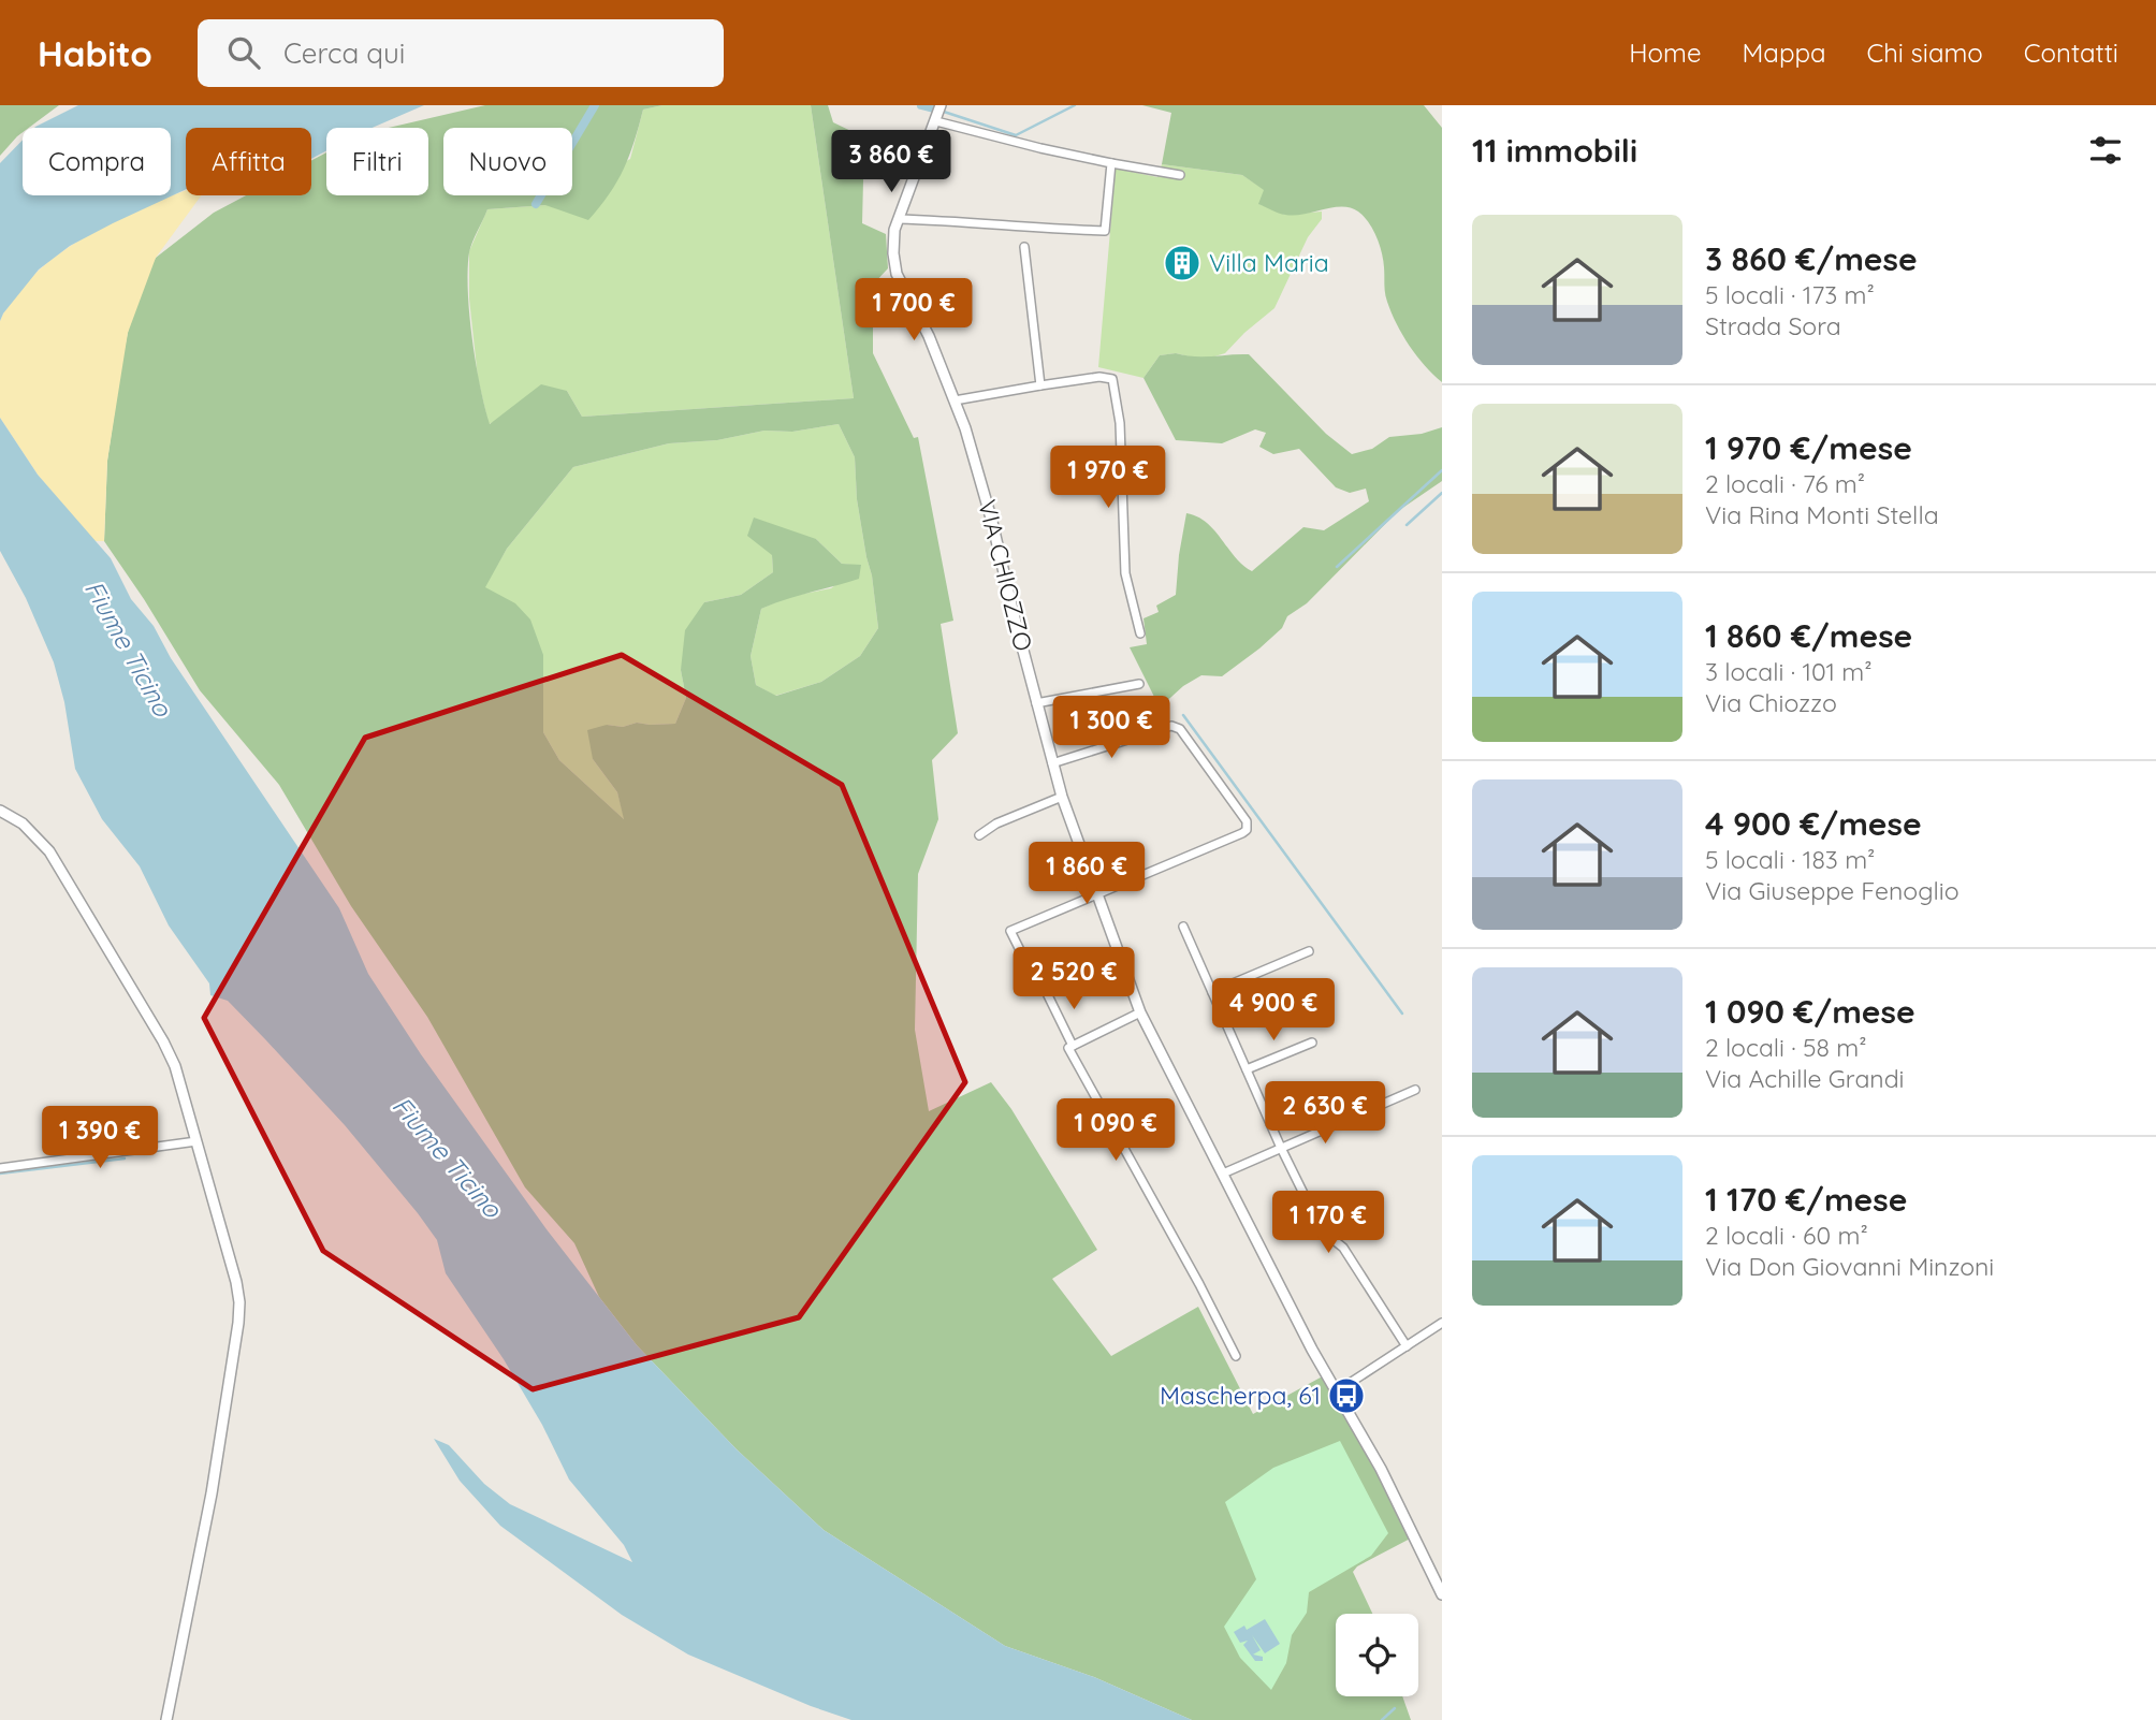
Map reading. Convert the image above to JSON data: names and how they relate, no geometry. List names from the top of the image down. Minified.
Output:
{"streets":{"street":["VIA CHIOZZO"]},"water":["Fiume Ticino"],"places":{"building":["Villa Maria"],"bus stop":["Mascherpa, 61"]},"page":{"header":"Habito","search":"Cerca qui","nav":["Home","Mappa","Chi siamo","Contatti"],"heading":"11 immobili","chip":["Compra","Affitta","Filtri","Nuovo"],"price":["3 860 €","1 700 €","1 970 €","1 300 €","1 860 €","2 520 €","4 900 €","2 630 €","1 090 €","1 390 €","1 170 €"],"list":[{"name":"3 860 €/mese","note":"5 locali · 173 m² · Strada Sora"},{"name":"1 970 €/mese","note":"2 locali · 76 m² · Via Rina Monti Stella"},{"name":"1 860 €/mese","note":"3 locali · 101 m² · Via Chiozzo"},{"name":"4 900 €/mese","note":"5 locali · 183 m² · Via Giuseppe Fenoglio"},{"name":"1 090 €/mese","note":"2 locali · 58 m² · Via Achille Grandi"},{"name":"1 170 €/mese","note":"2 locali · 60 m² · Via Don Giovanni Minzoni"}]}}
